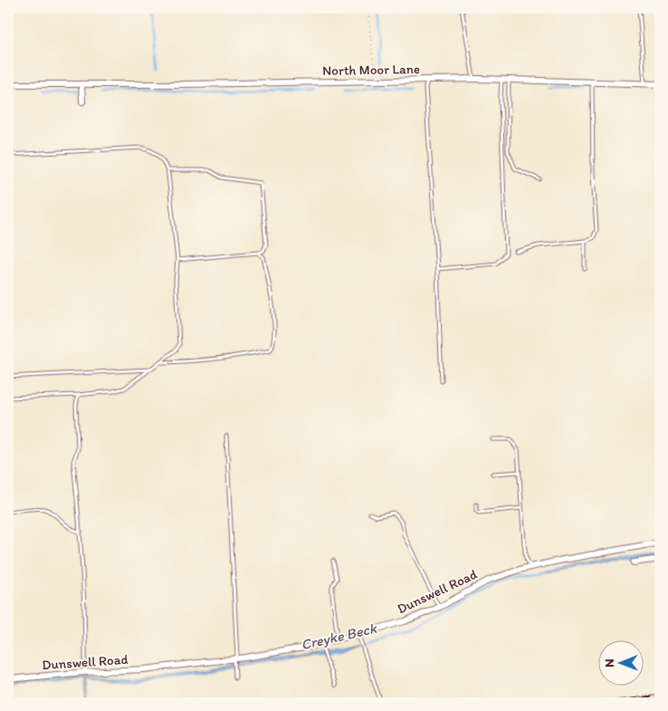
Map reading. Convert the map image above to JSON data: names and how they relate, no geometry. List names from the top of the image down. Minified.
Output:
{"streets":{"street":["North Moor Lane","Dunswell Road"]},"water":["Creyke Beck"],"north":"left"}
